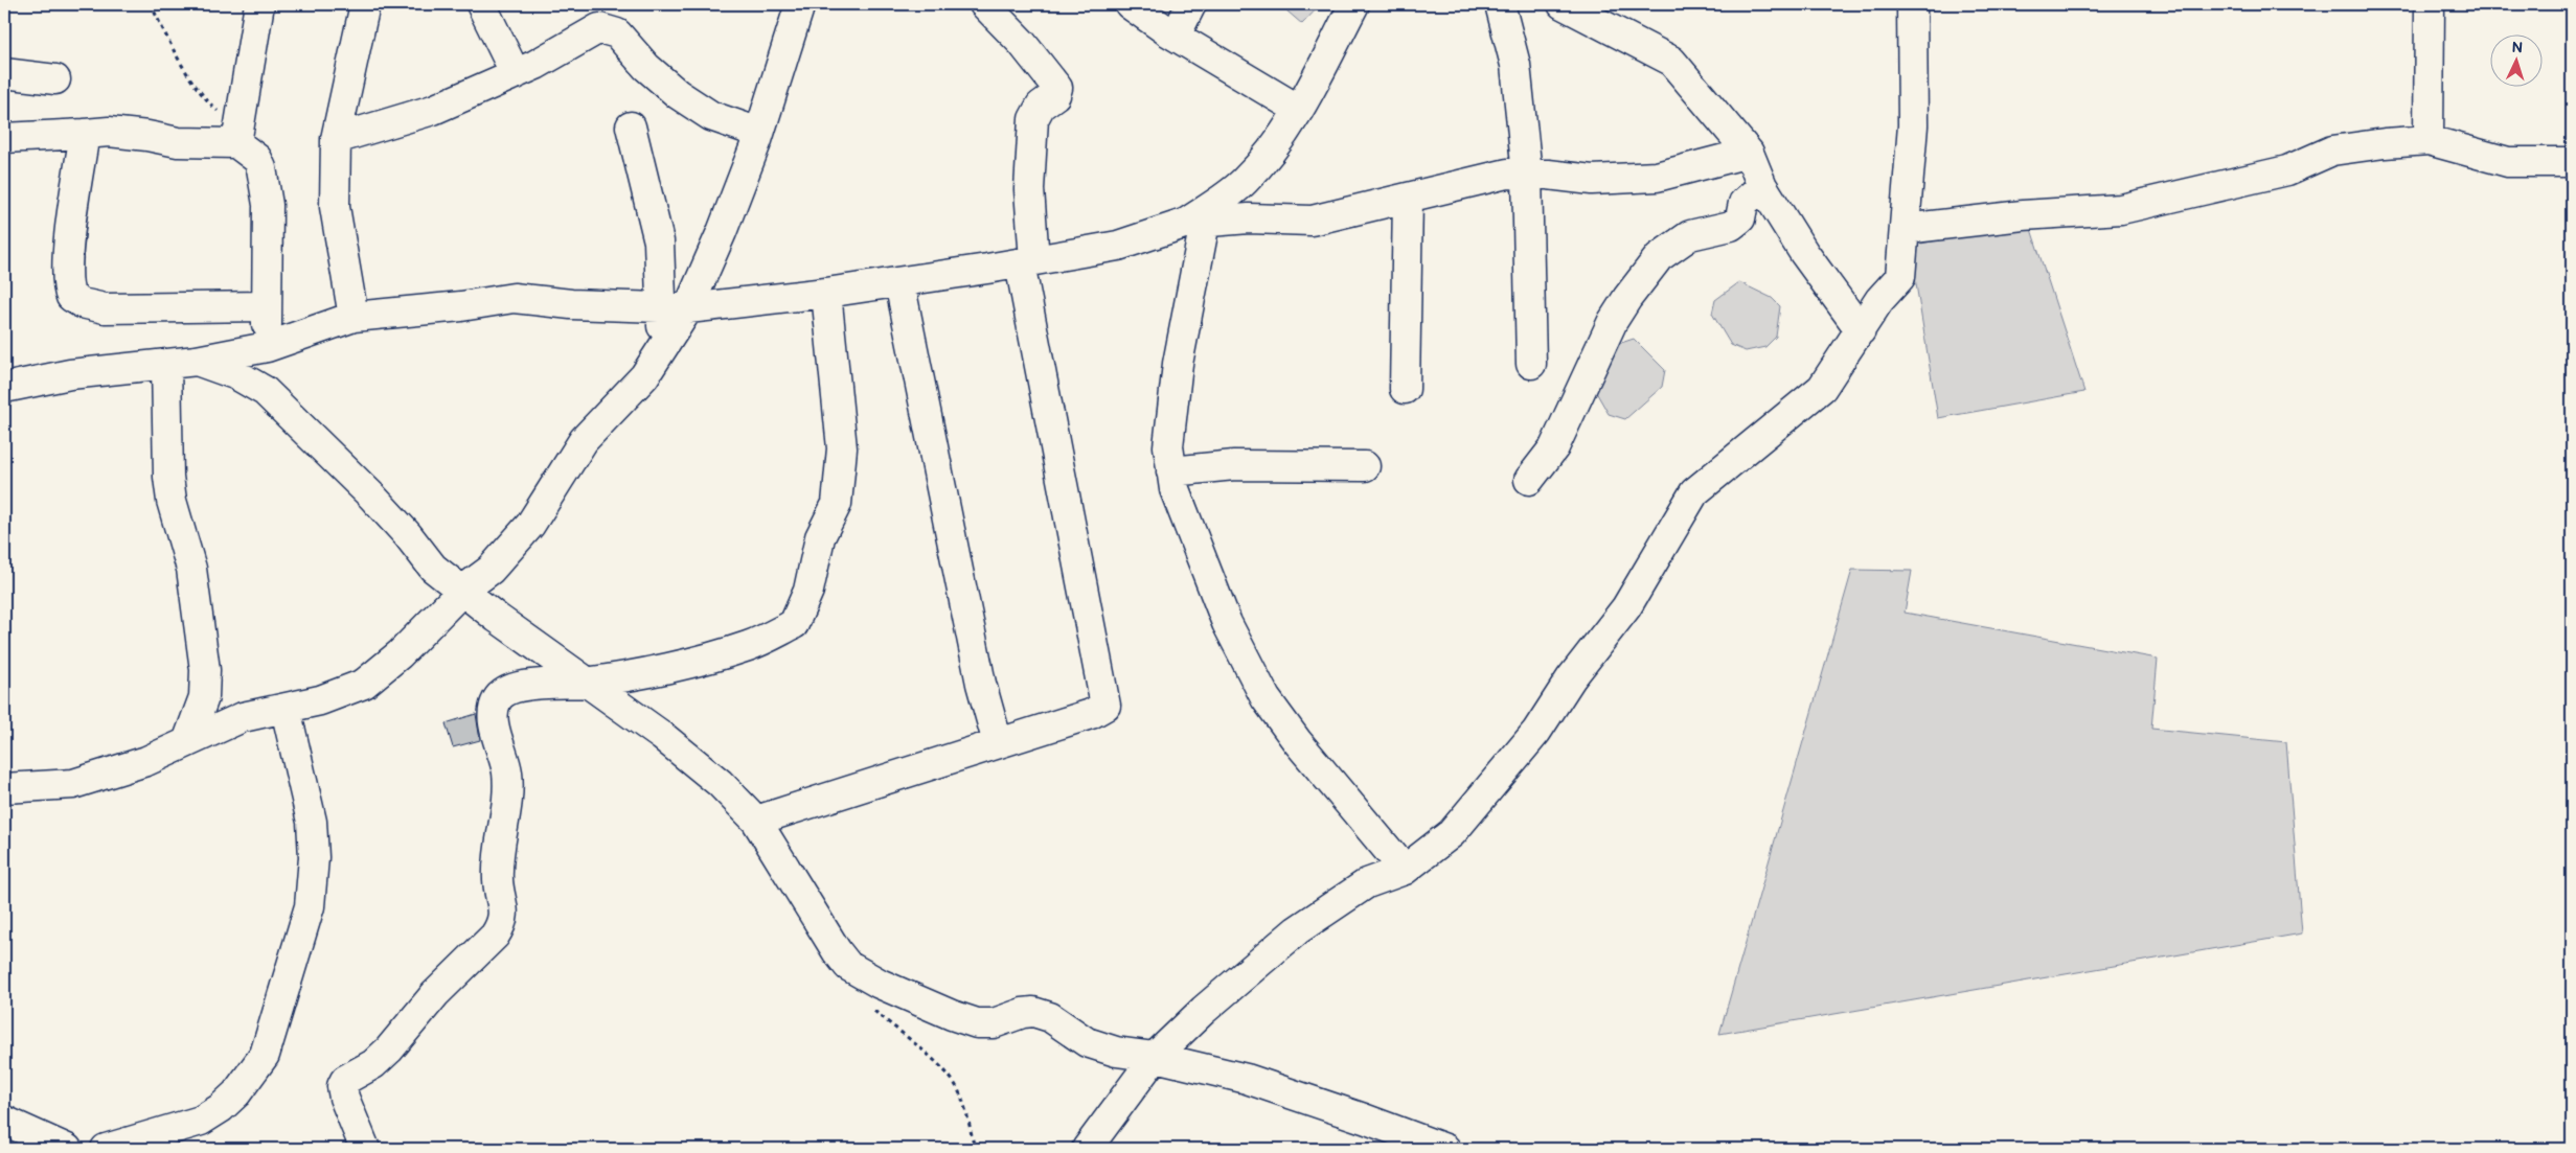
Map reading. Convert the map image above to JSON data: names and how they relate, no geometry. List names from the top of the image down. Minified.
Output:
{"north":"top"}
